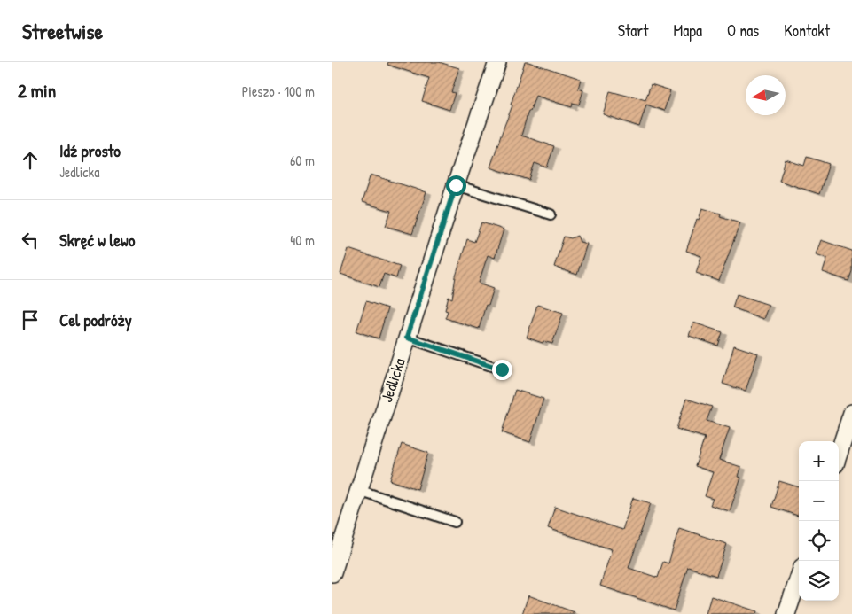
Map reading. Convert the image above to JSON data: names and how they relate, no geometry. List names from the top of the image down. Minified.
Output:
{"streets":{"street":["Jedlicka"]},"north":"left","page":{"header":"Streetwise","nav":["Start","Mapa","O nas","Kontakt"],"heading":["2 min","Pieszo · 100 m"],"list":[["Idź prosto","Jedlicka","60 m"],["Skręć w lewo","40 m"],"Cel podróży"],"map_buttons":["+","−"]}}
